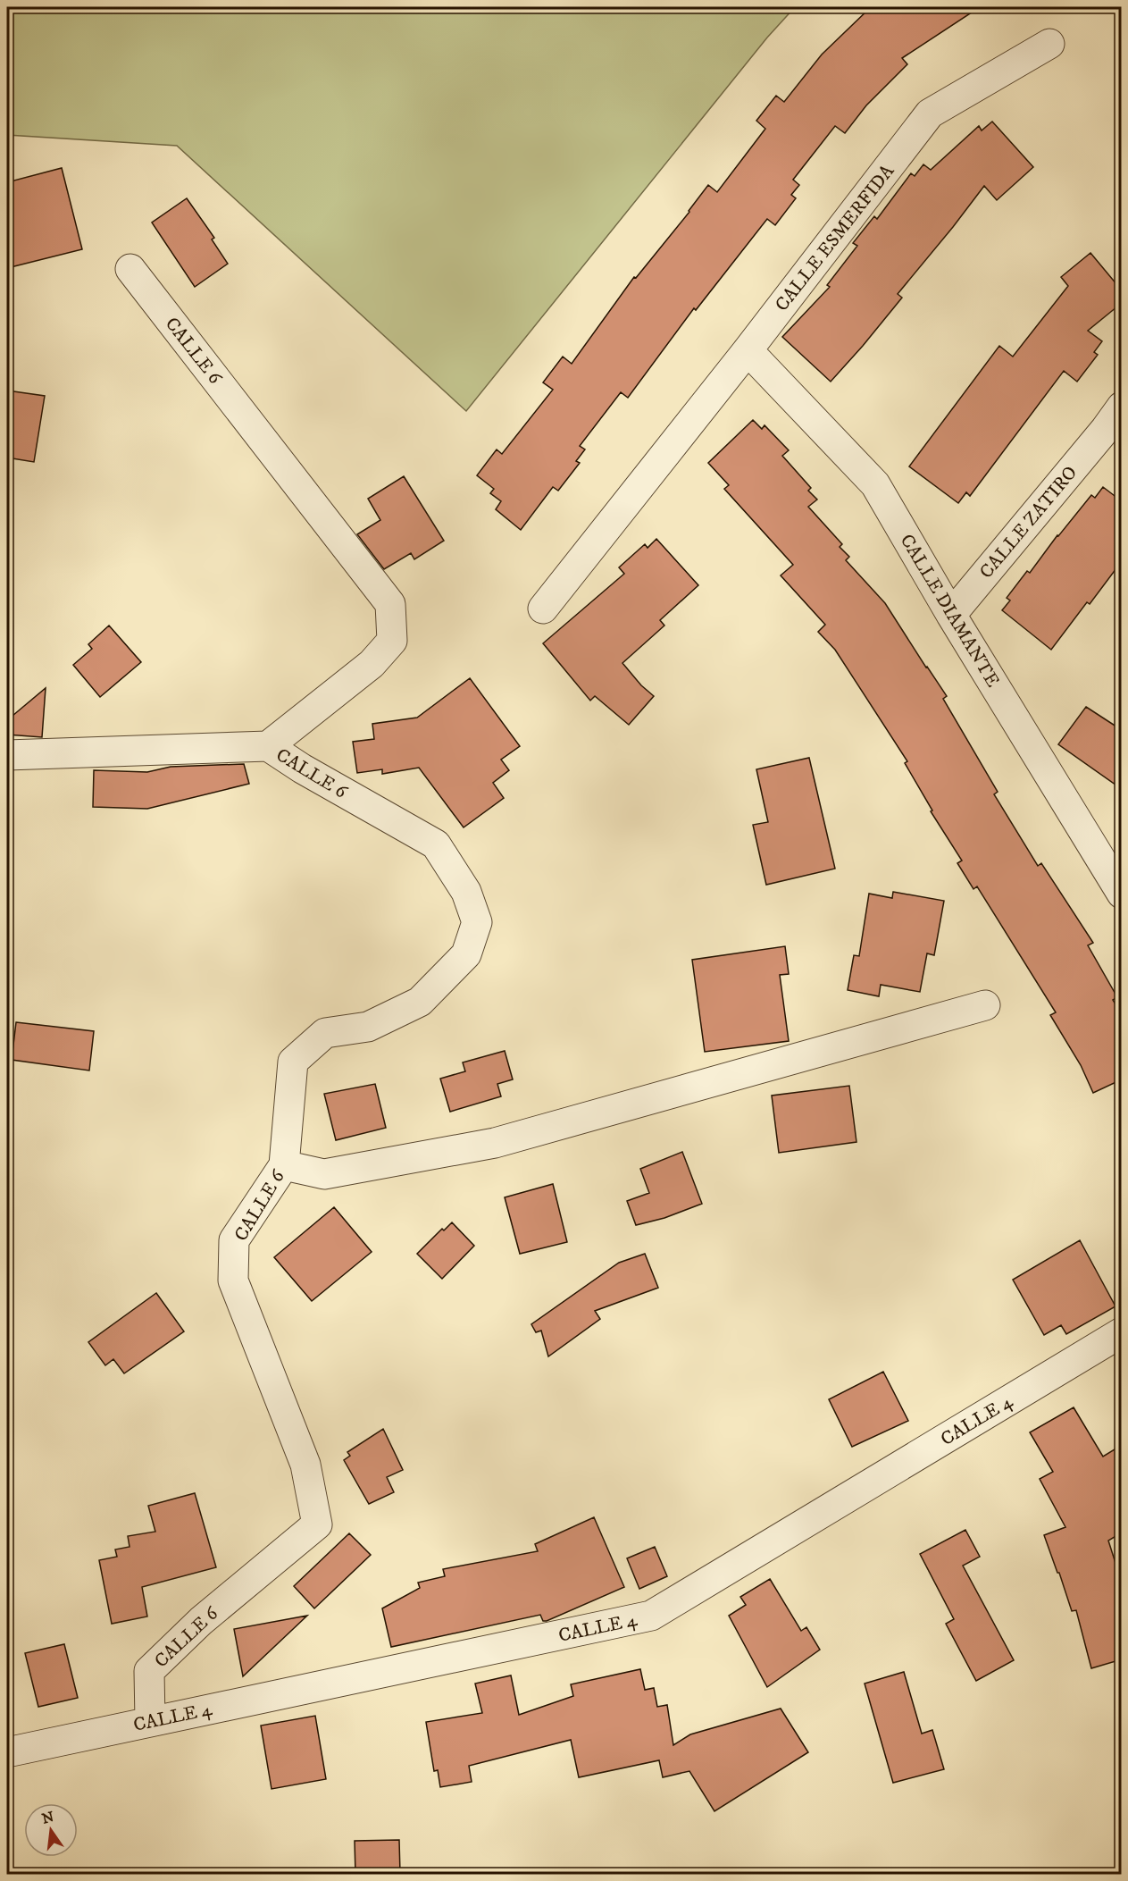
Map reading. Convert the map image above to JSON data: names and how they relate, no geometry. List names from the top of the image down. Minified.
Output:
{"streets":{"street":["CALLE ESMERFIDA","CALLE 6","CALLE ZATIRO","CALLE DIAMANTE","CALLE 4"]},"crossings":[["CALLE ESMERFIDA","CALLE DIAMANTE"],["CALLE 6","CALLE 4"],["CALLE ZATIRO","CALLE DIAMANTE"]],"north":"top"}
